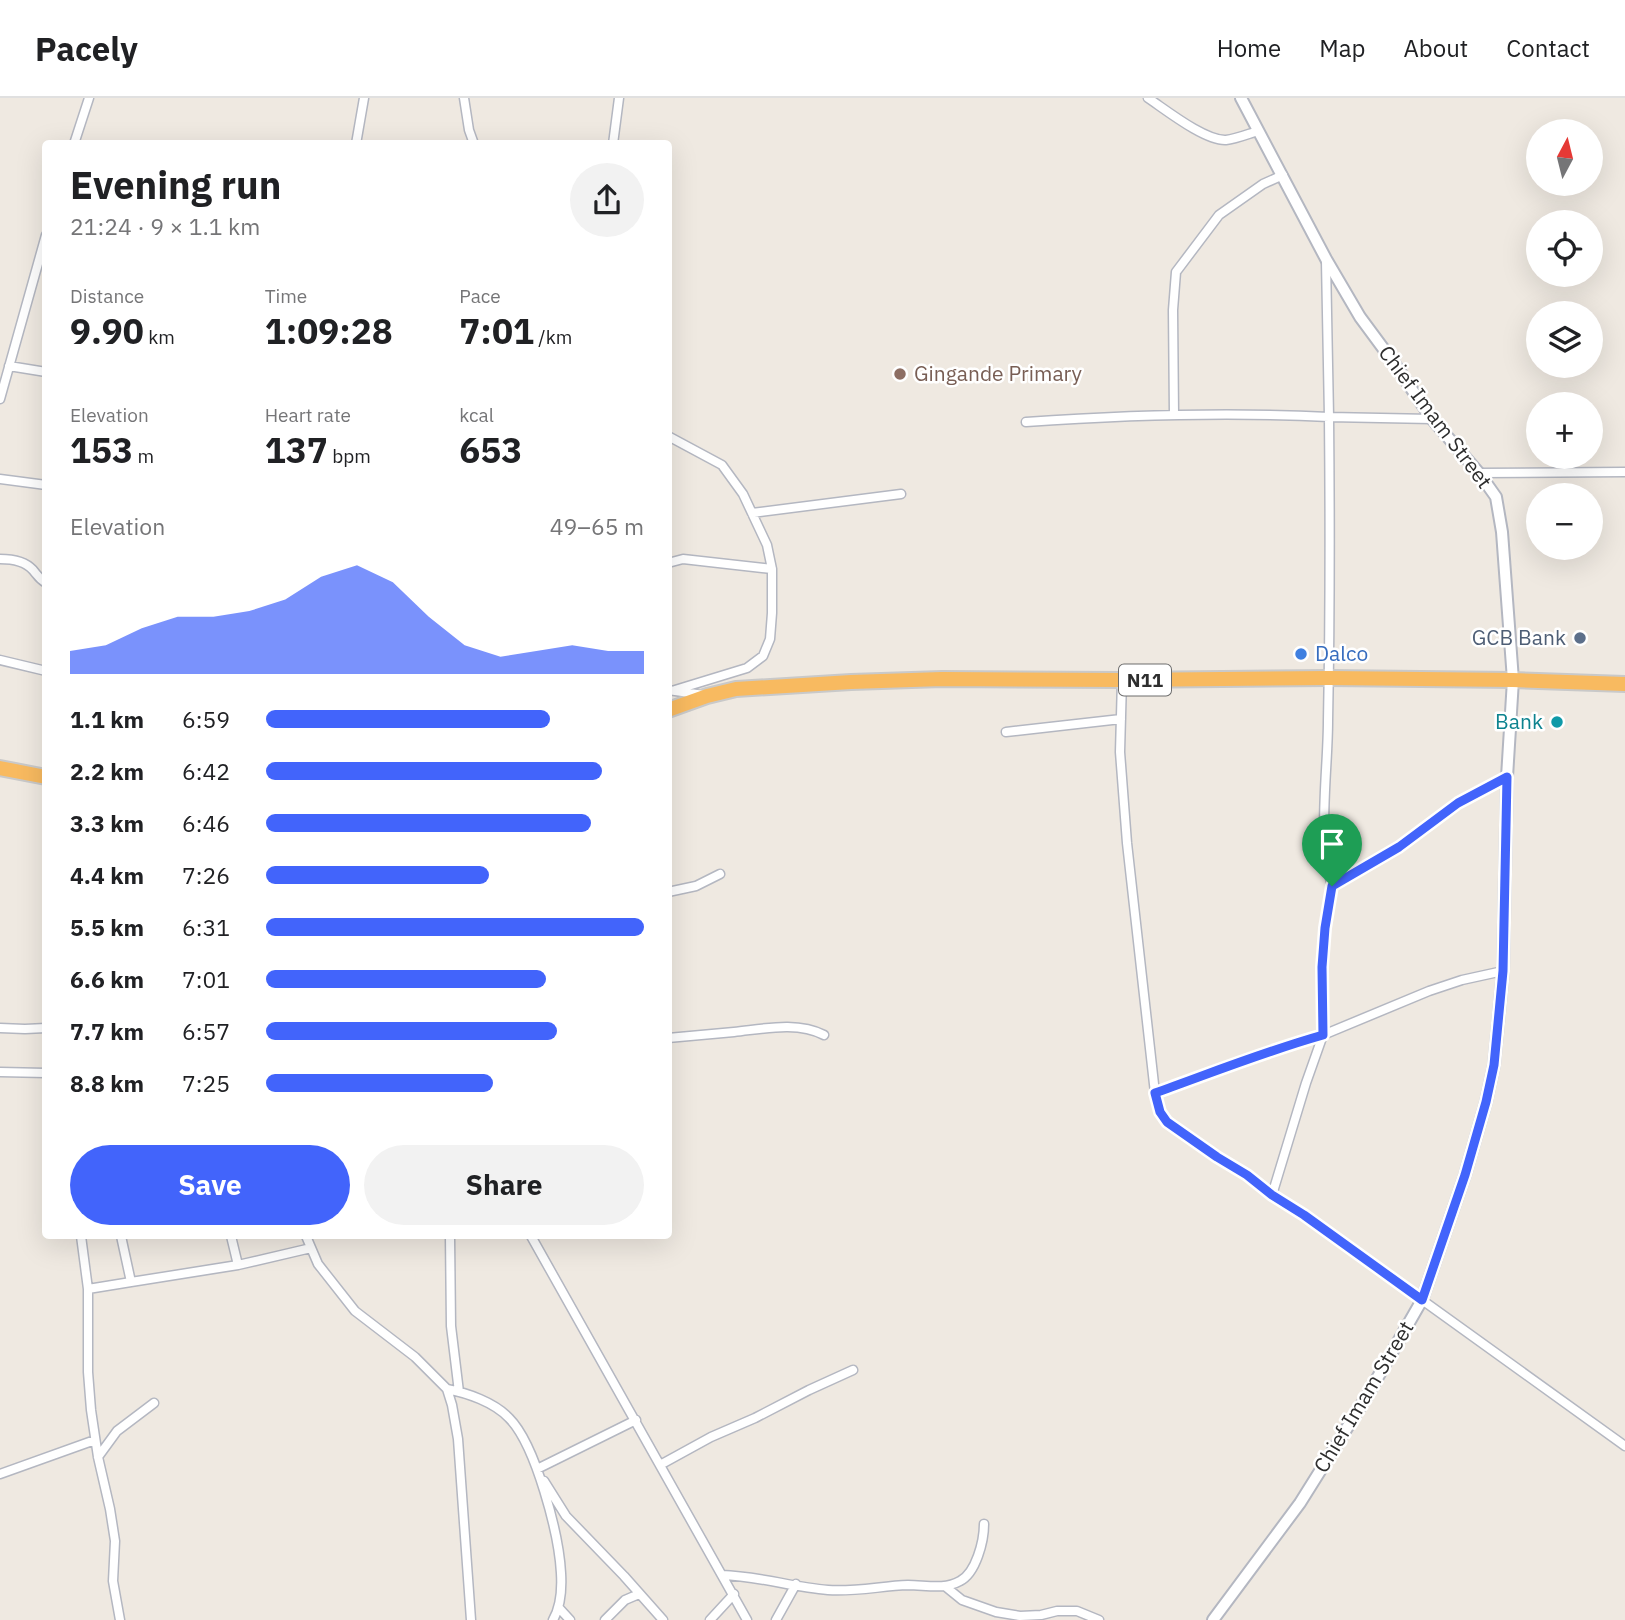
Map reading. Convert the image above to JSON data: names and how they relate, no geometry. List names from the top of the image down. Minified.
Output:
{"streets":{"highway":["N11"],"street":["Chief Imam Street"]},"crossings":[["Chief Imam Street","N11"]],"places":["Gingande Primary","GCB Bank","Dalco","Bank"],"north":"top","page":{"header":"Pacely","nav":["Home","Map","About","Contact"],"map_buttons":["+","−"],"heading":["Evening run","21:24 · 9 × 1.1 km"],"stats":[["Distance","9.90 km"],["Time","1:09:28"],["Pace","7:01 /km"],["Elevation","153 m"],["Heart rate","137 bpm"],["kcal","653"]],"chart":["Elevation","49–65 m"],"list":[{"name":"1.1 km","note":"6:59"},{"name":"2.2 km","note":"6:42"},{"name":"3.3 km","note":"6:46"},{"name":"4.4 km","note":"7:26"},{"name":"5.5 km","note":"6:31"},{"name":"6.6 km","note":"7:01"},{"name":"7.7 km","note":"6:57"},{"name":"8.8 km","note":"7:25"}],"buttons":["Save","Share"]}}
